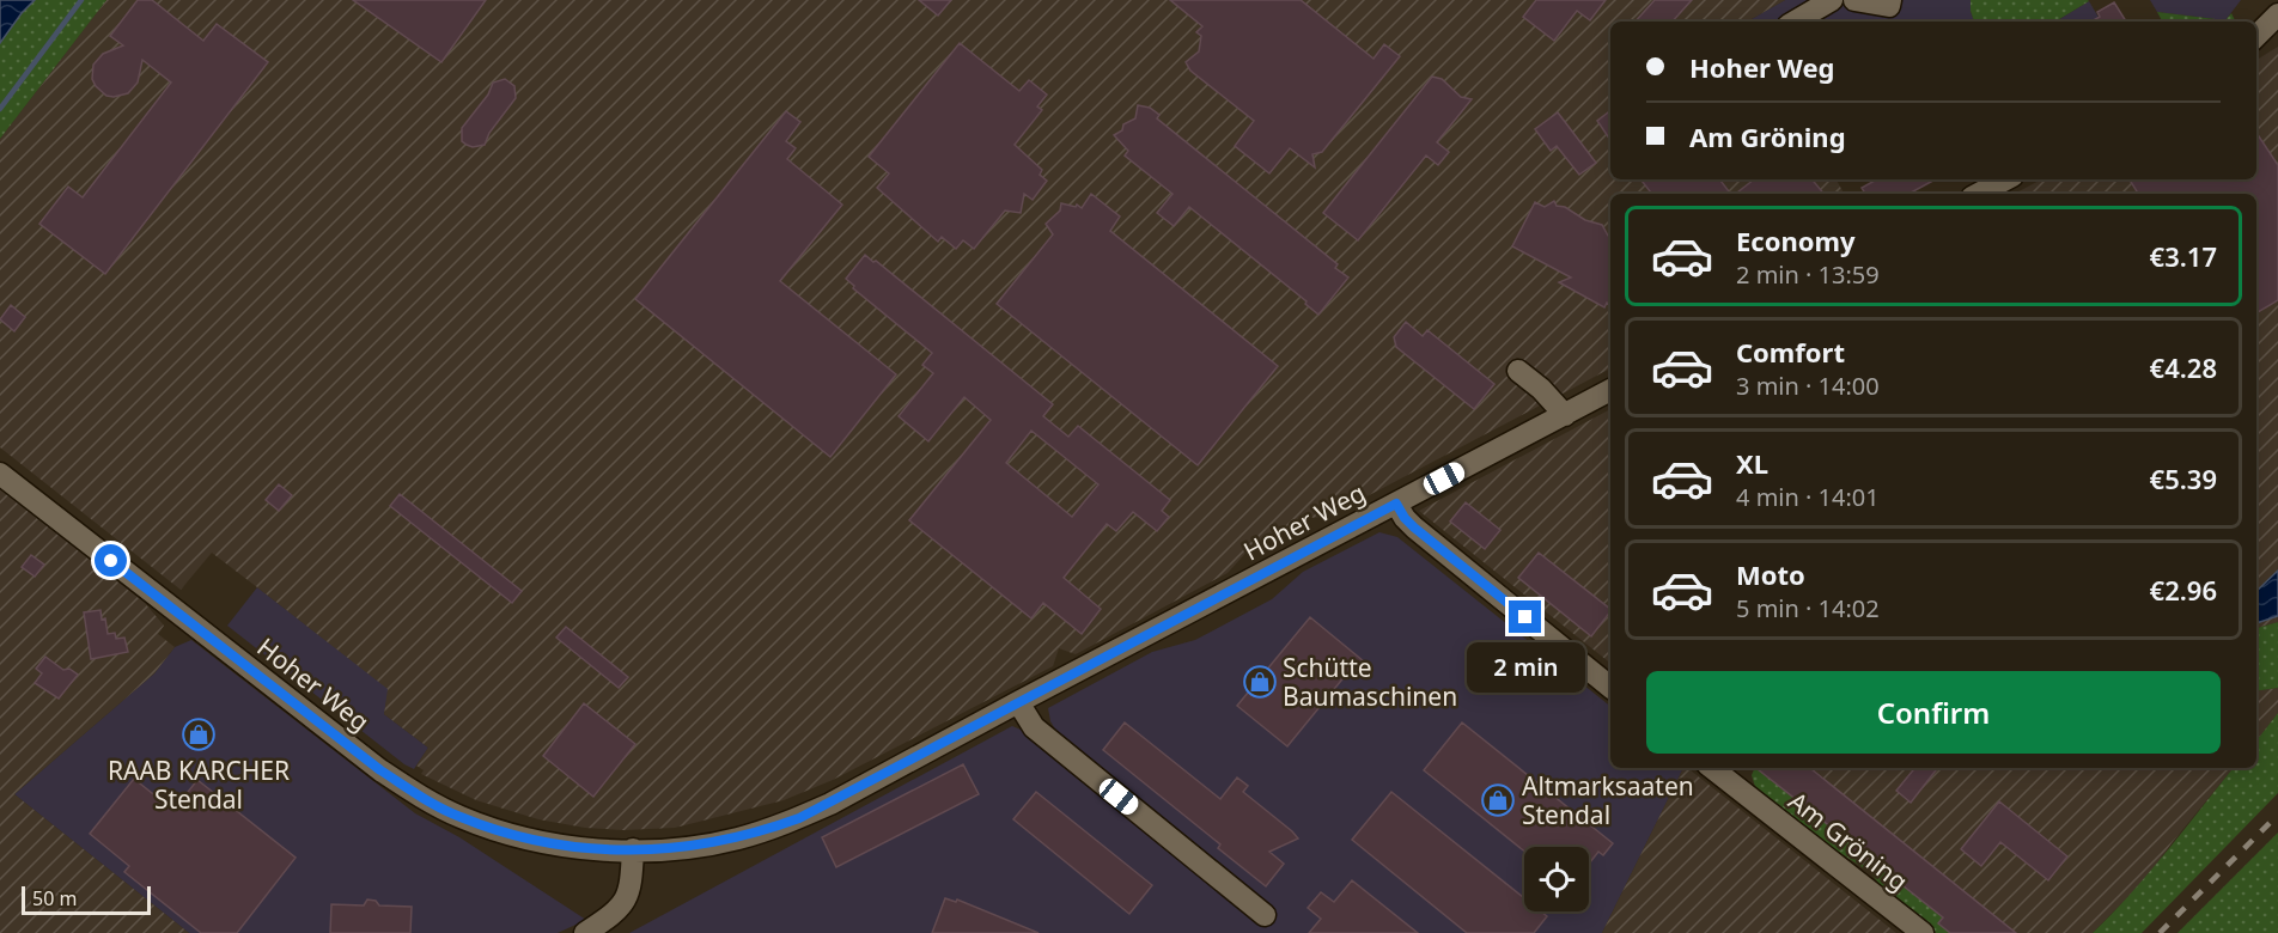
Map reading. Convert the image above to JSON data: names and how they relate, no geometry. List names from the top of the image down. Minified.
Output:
{"streets":{"street":["Hoher Weg","Am Gröning"]},"places":{"shop":["Schütte Baumaschinen","RAAB KARCHER Stendal","Altmarksaaten Stendal"]},"scale_bar":"50 m","page":{"banner":["Hoher Weg","Am Gröning"],"list":[{"name":"Economy","note":"2 min · 13:59","value":"€3.17"},{"name":"Comfort","note":"3 min · 14:00","value":"€4.28"},{"name":"XL","note":"4 min · 14:01","value":"€5.39"},{"name":"Moto","note":"5 min · 14:02","value":"€2.96"}],"bubble":"2 min","buttons":"Confirm","scale":"50 m"}}
